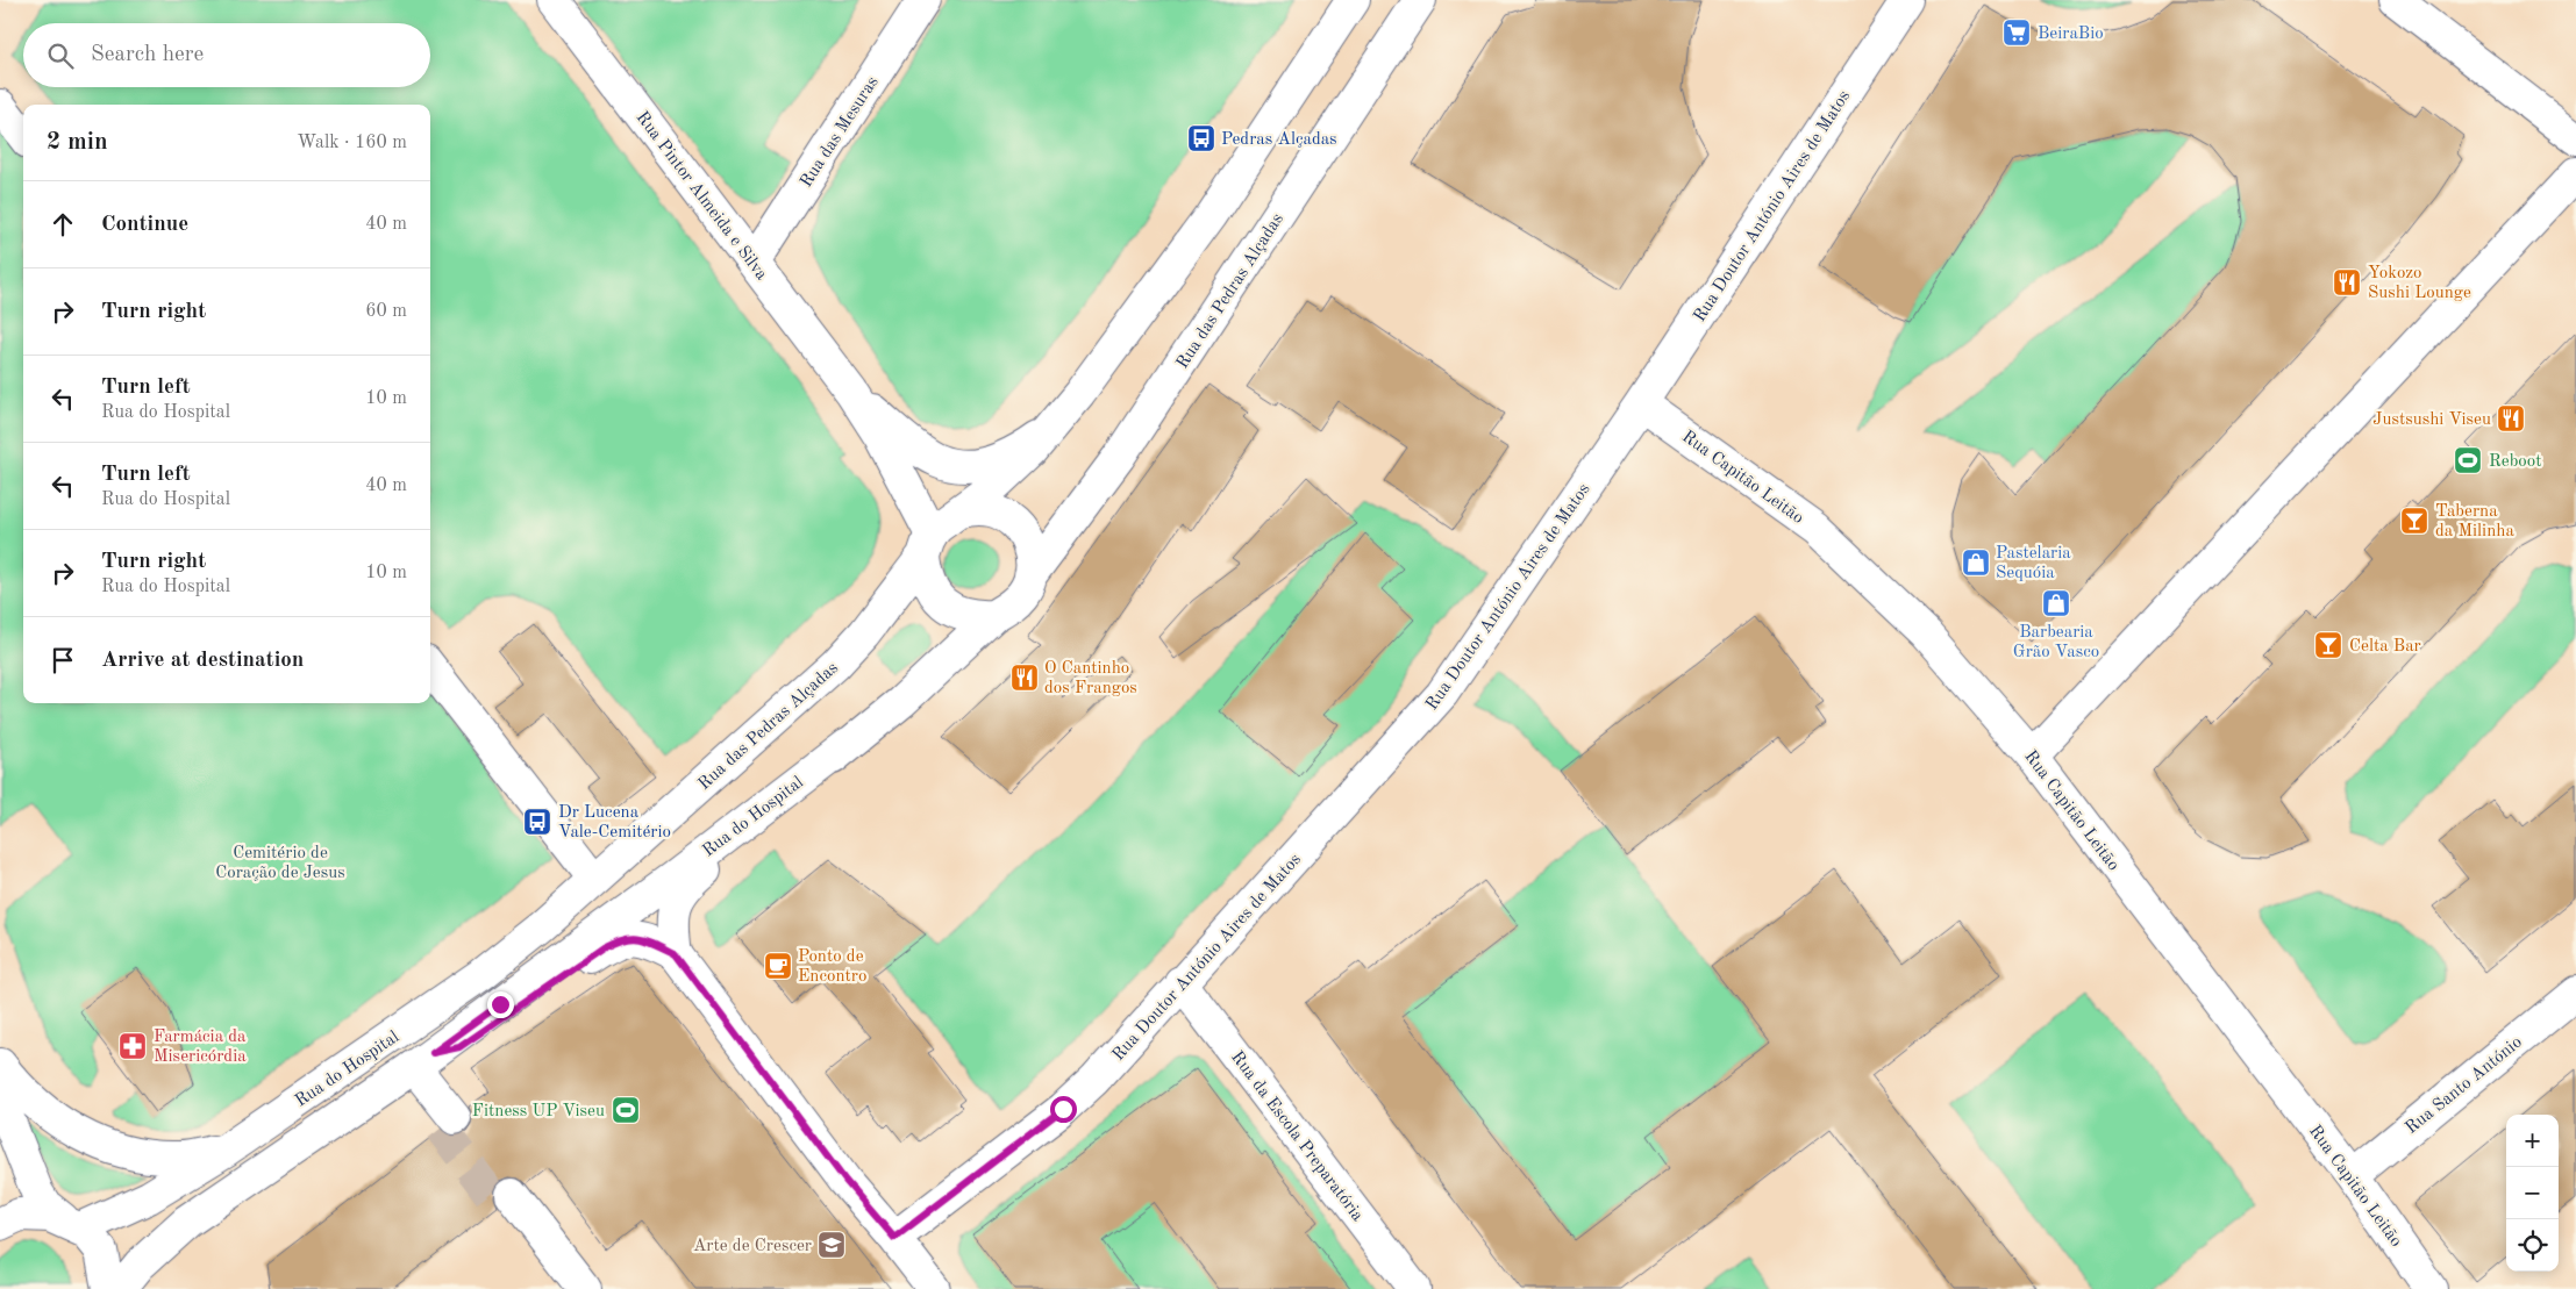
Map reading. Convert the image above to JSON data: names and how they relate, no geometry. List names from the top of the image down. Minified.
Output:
{"streets":{"street":["Rua das Mesuras","Rua Pintor Almeida e Silva","Rua Doutor António Aires de Matos","Rua das Pedras Alçadas","Rua Capitão Leitão","Rua do Hospital","Rua Santo António","Rua da Escola Preparatória"]},"crossings":[["Rua das Mesuras","Rua Pintor Almeida e Silva"],["Rua Pintor Almeida e Silva","Rua das Pedras Alçadas"],["Rua Doutor António Aires de Matos","Rua Capitão Leitão"],["Rua Doutor António Aires de Matos","Rua da Escola Preparatória"],["Rua das Pedras Alçadas","Rua do Hospital"],["Rua Capitão Leitão","Rua Santo António"]],"parks":["Cemitério de Coração de Jesus"],"places":{"supermarket":["BeiraBio"],"bus stop":["Pedras Alçadas","Dr Lucena Vale-Cemitério"],"restaurant":["Yokozo Sushi Lounge","Justsushi Viseu","O Cantinho dos Frangos"],"sports":["Reboot","Fitness UP Viseu"],"bar":["Taberna da Milinha","Celta Bar"],"shop":["Pastelaria Sequóia","Barbearia Grão Vasco"],"cafe":["Ponto de Encontro"],"pharmacy":["Farmácia da Misericórdia"],"school or university":["Arte de Crescer"]},"page":{"search":"Search here","heading":["2 min","Walk · 160 m"],"list":[["Continue","40 m"],["Turn right","60 m"],["Turn left","Rua do Hospital","10 m"],["Turn left","Rua do Hospital","40 m"],["Turn right","Rua do Hospital","10 m"],"Arrive at destination"],"map_buttons":["+","−"]}}
